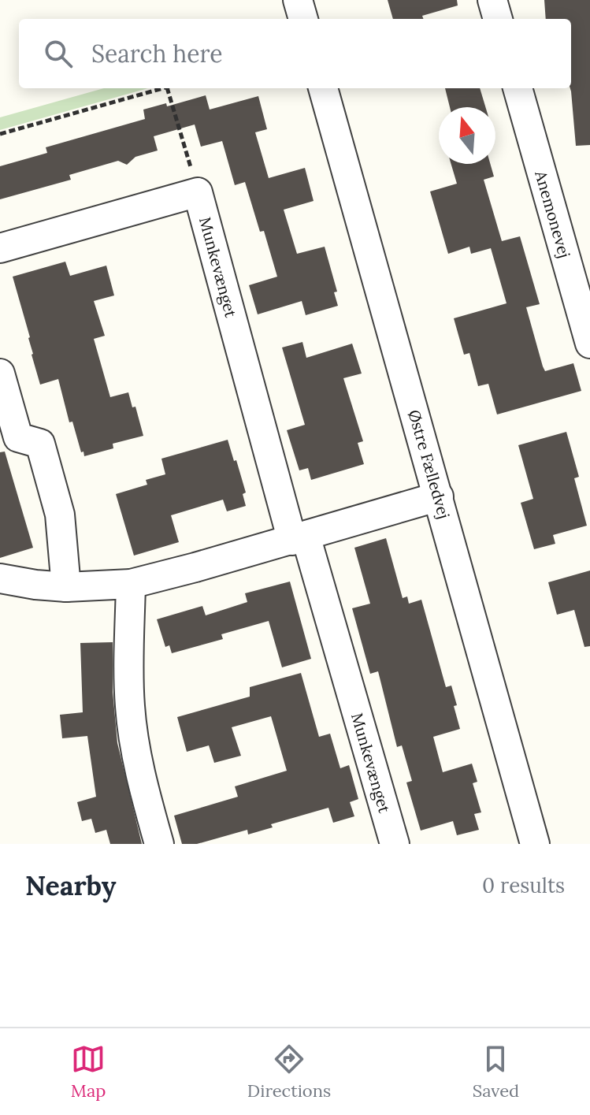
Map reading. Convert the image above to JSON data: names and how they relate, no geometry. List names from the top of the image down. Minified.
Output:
{"streets":{"street":["Anemonevej","Munkevænget","Østre Fælledvej"]},"north":"top","page":{"search":"Search here","heading":["Nearby","0 results"],"nav":["Map","Directions","Saved"]}}
